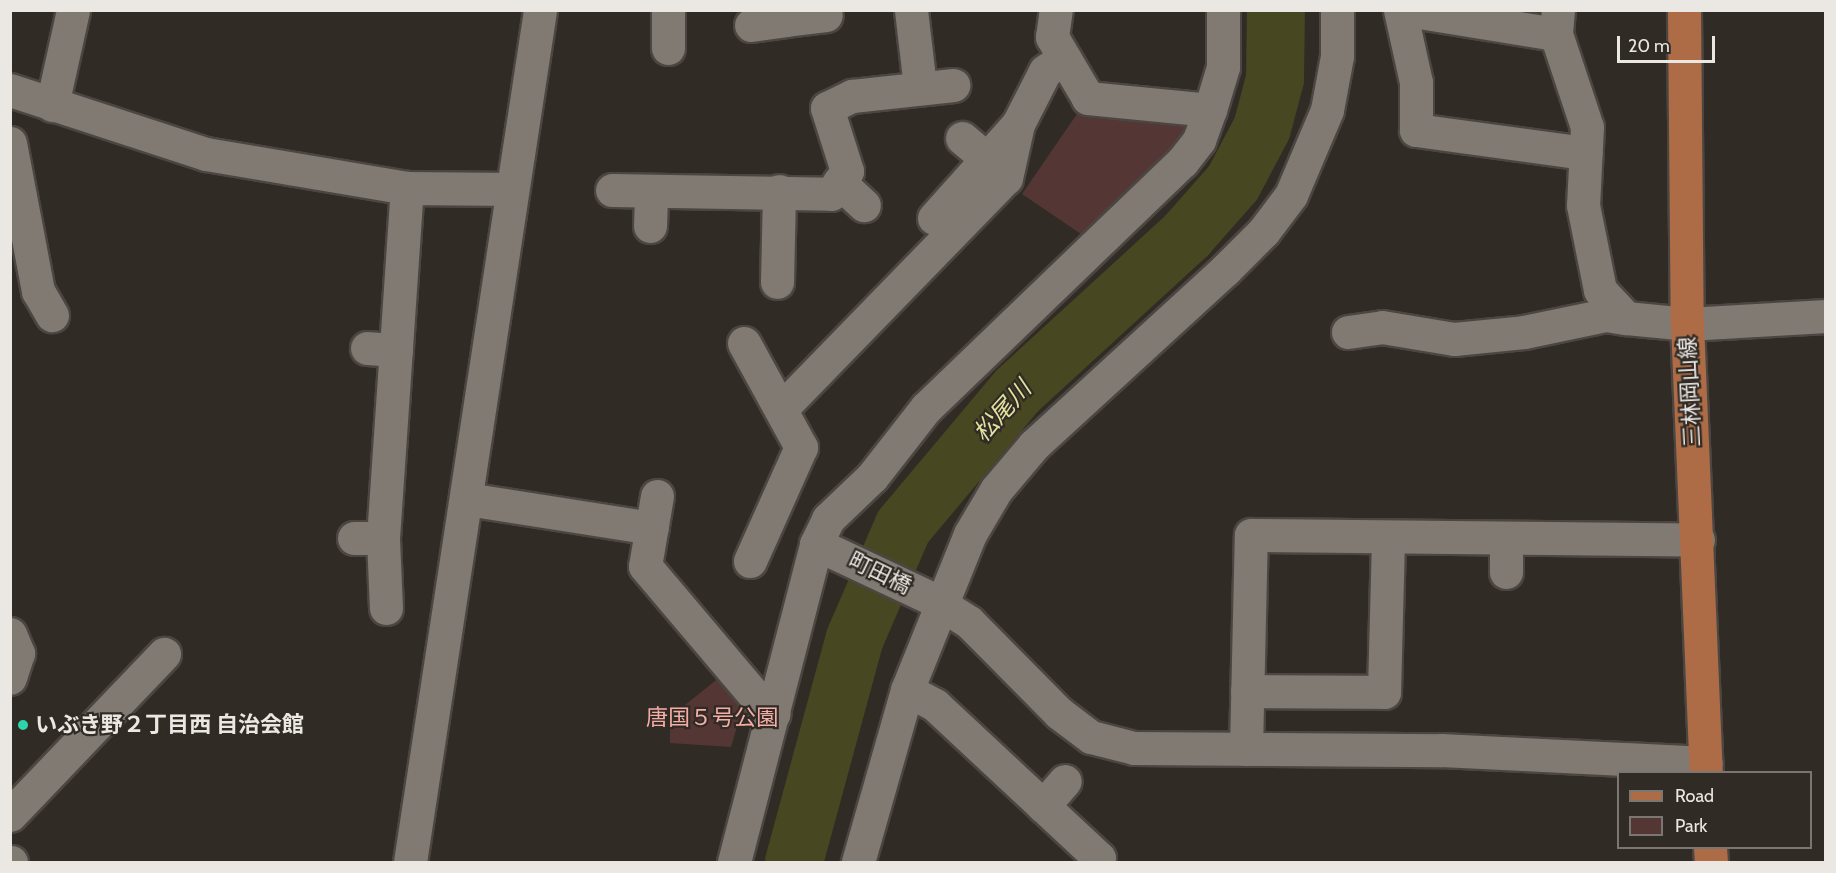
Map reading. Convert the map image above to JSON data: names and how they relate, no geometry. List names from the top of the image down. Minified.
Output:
{"streets":{"main road":["三林岡山線"],"street":["町田橋"]},"crossings":[["三林岡山線","町田橋"]],"water":["松尾川"],"parks":["唐国５号公園"],"places":["いぶき野２丁目西 自治会館"],"legend":["Road","Park"],"scale_bar":"20 m"}
